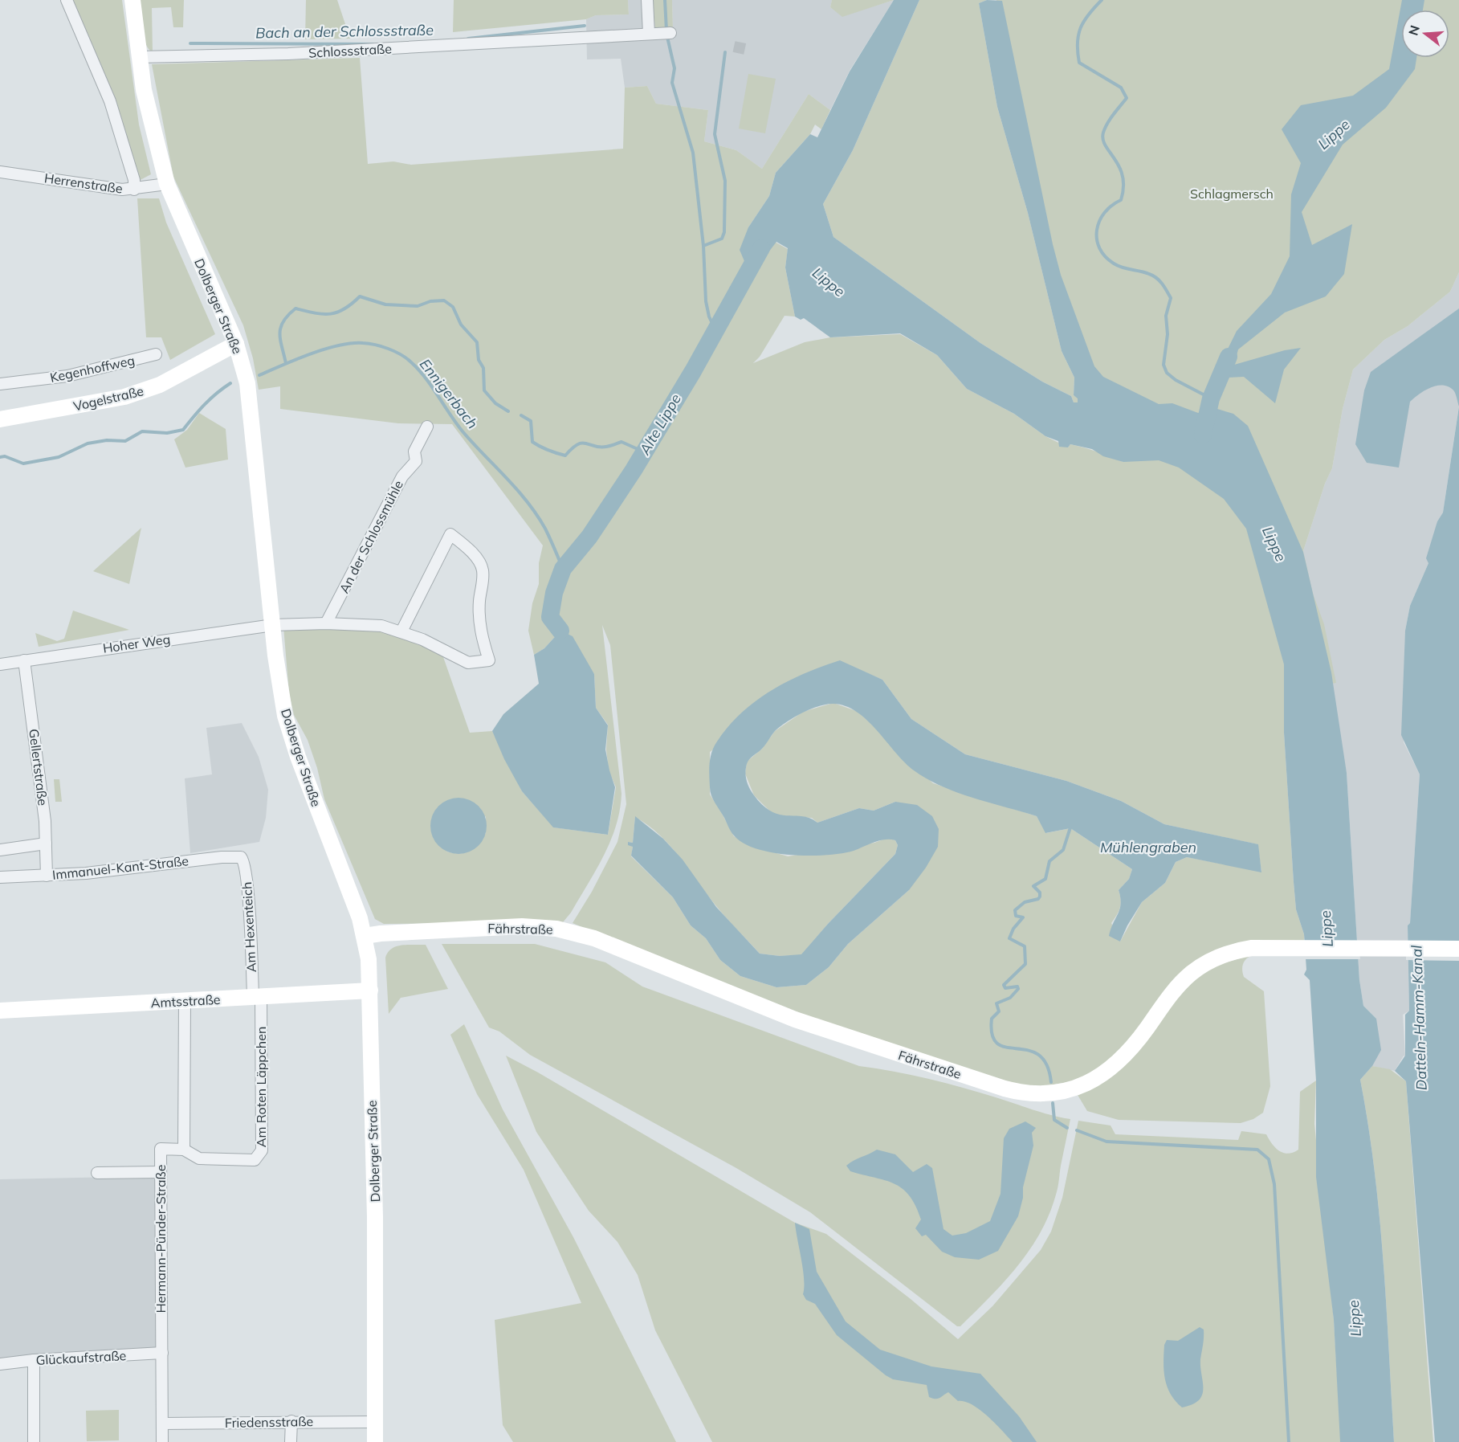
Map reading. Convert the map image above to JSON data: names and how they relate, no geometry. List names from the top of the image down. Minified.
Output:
{"streets":{"main road":["Dolberger Straße","Vogelstraße","Fährstraße","Amtsstraße"],"street":["Schlossstraße","Herrenstraße","Kegenhoffweg","An der Schlossmühle","Hoher Weg","Gellertstraße","Immanuel-Kant-Straße","Am Hexenteich","Am Roten Läppchen","Hermann-Pünder-Straße","Glückaufstraße","Friedensstraße"]},"crossings":[["Schlossstraße","Dolberger Straße"],["Herrenstraße","Dolberger Straße"],["Dolberger Straße","Vogelstraße"],["Dolberger Straße","Hoher Weg"],["Dolberger Straße","Fährstraße"],["Dolberger Straße","Amtsstraße"],["Dolberger Straße","Friedensstraße"],["Hoher Weg","Gellertstraße"],["Gellertstraße","Immanuel-Kant-Straße"],["Immanuel-Kant-Straße","Am Hexenteich"],["Am Hexenteich","Amtsstraße"],["Am Hexenteich","Am Roten Läppchen"],["Amtsstraße","Am Roten Läppchen"],["Am Roten Läppchen","Hermann-Pünder-Straße"],["Hermann-Pünder-Straße","Glückaufstraße"],["Hermann-Pünder-Straße","Friedensstraße"]],"water":["Bach an der Schlossstraße","Lippe","Ennigerbach","Alte Lippe","Mühlengraben","Datteln-Hamm-Kanal"],"parks":["Schlagmersch"],"north":"left"}
